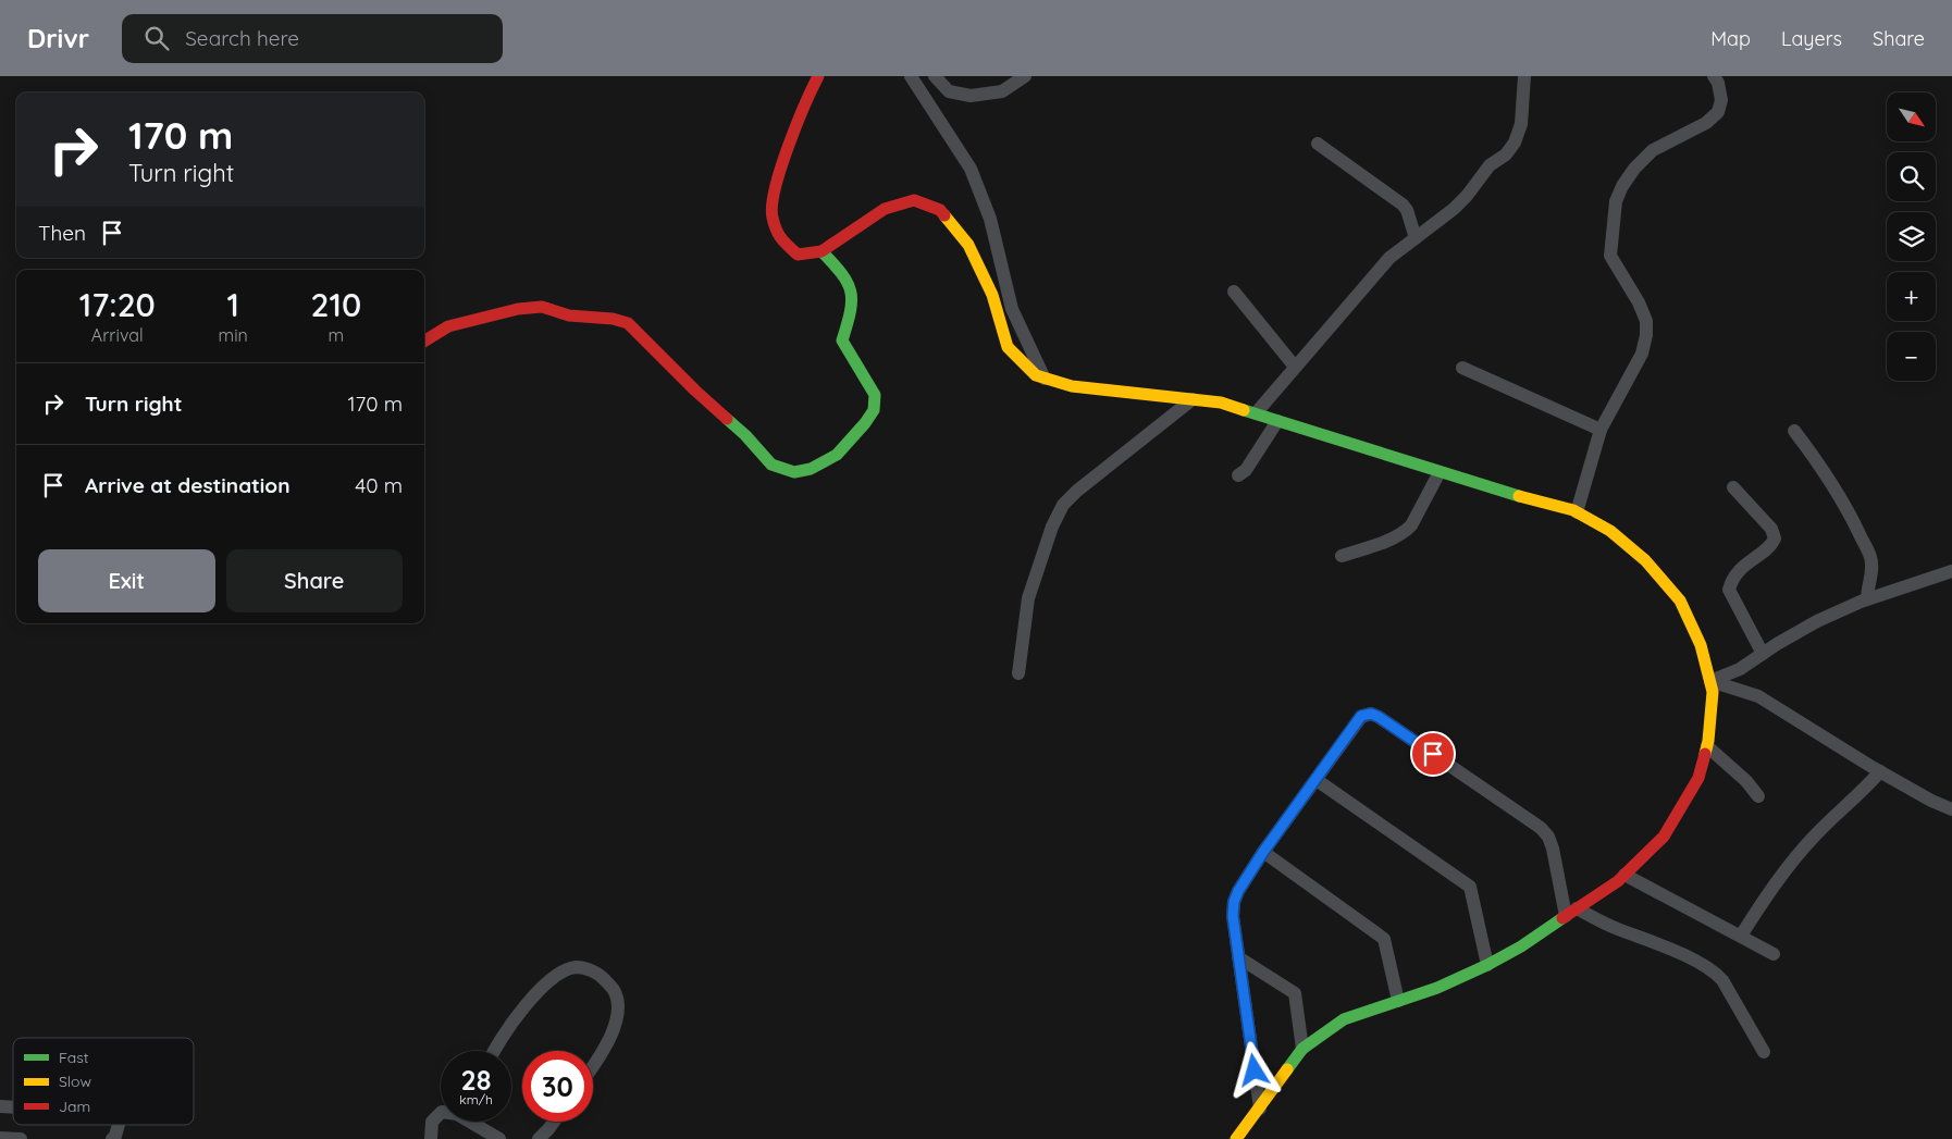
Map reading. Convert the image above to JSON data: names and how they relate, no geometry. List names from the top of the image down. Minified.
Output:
{"legend":["Fast","Slow","Jam"],"north":"bottom right","page":{"header":"Drivr","search":"Search here","nav":["Map","Layers","Share"],"map_buttons":["+","−"],"turn":["170 m","Turn right"],"then":"Then","eta":["17:20","Arrival","1","min","210","m"],"list":[{"name":"Turn right","value":"170 m"},{"name":"Arrive at destination","value":"40 m"}],"buttons":["Exit","Share"],"speed":"28 km/h","limit":"30"}}
